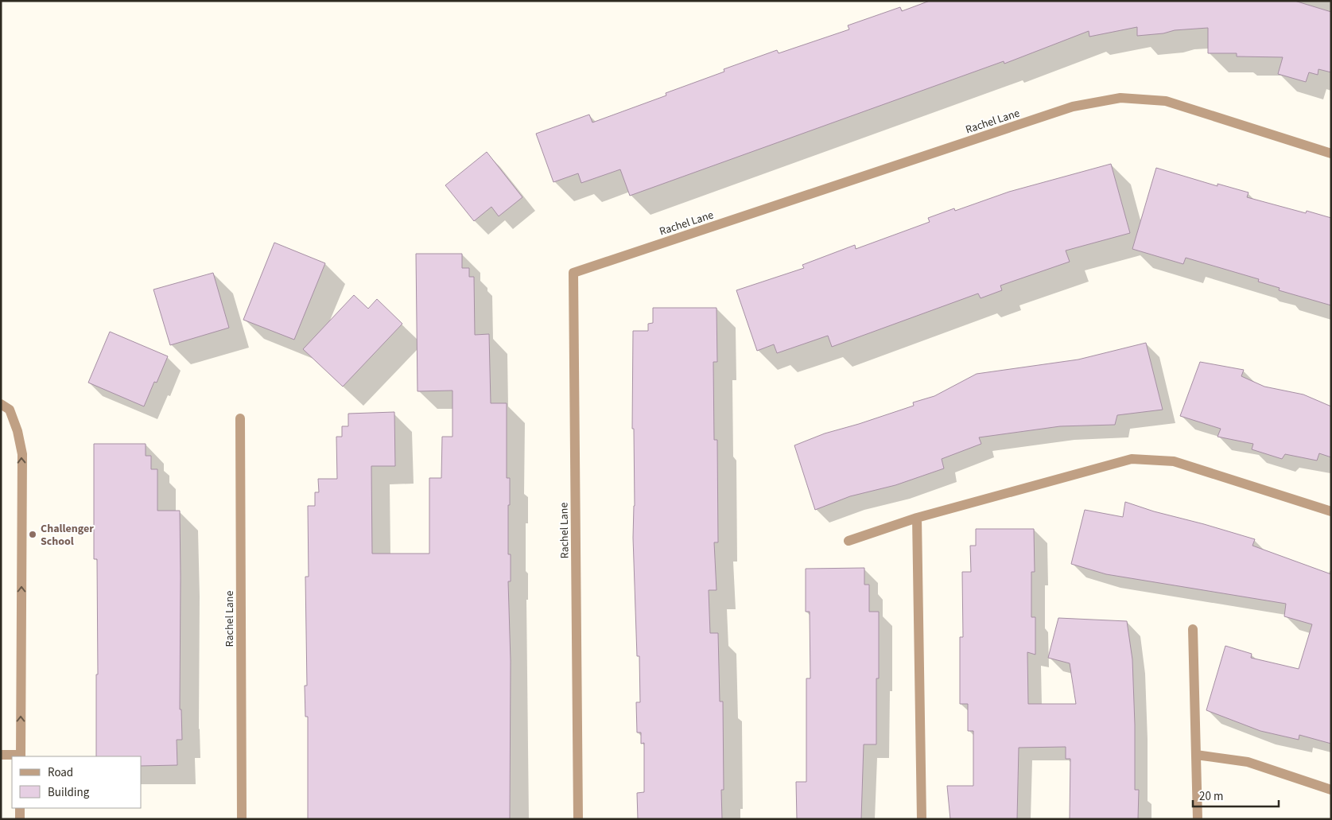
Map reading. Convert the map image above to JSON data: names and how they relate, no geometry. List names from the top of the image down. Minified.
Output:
{"streets":{"street":["Rachel Lane"]},"places":["Challenger School"],"legend":["Road","Building"],"scale_bar":"20 m"}
